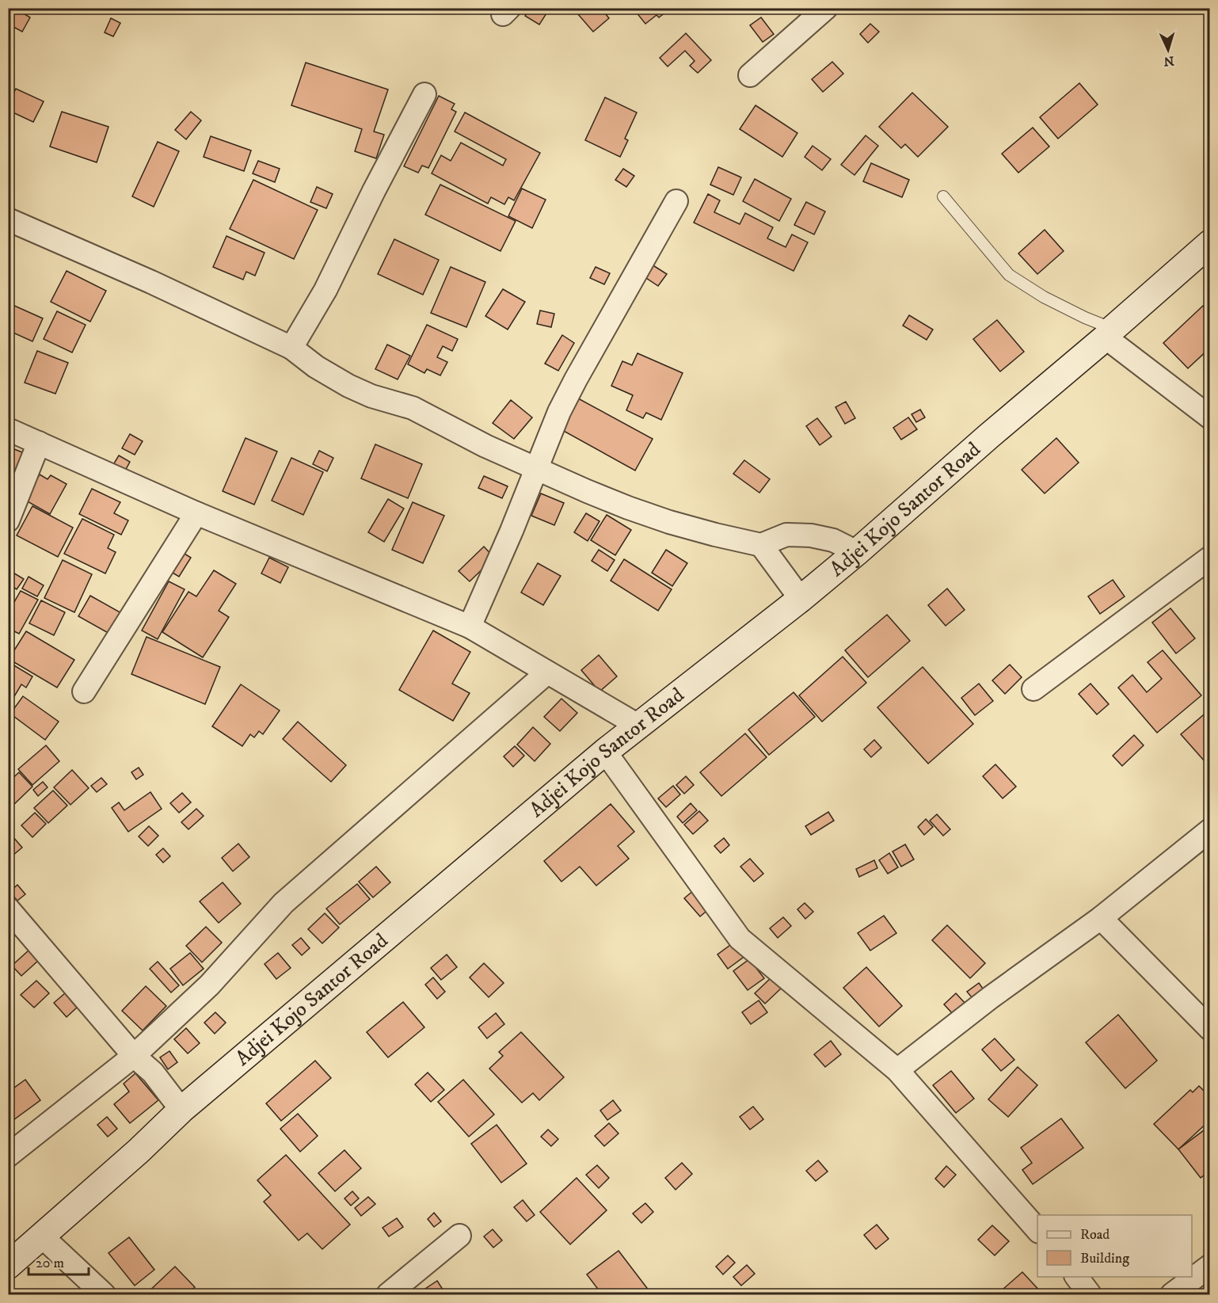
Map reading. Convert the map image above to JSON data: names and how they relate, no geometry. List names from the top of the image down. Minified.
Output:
{"streets":{"street":["Adjei Kojo Santor Road"]},"legend":["Road","Building"],"scale_bar":"20 m","north":"bottom"}
